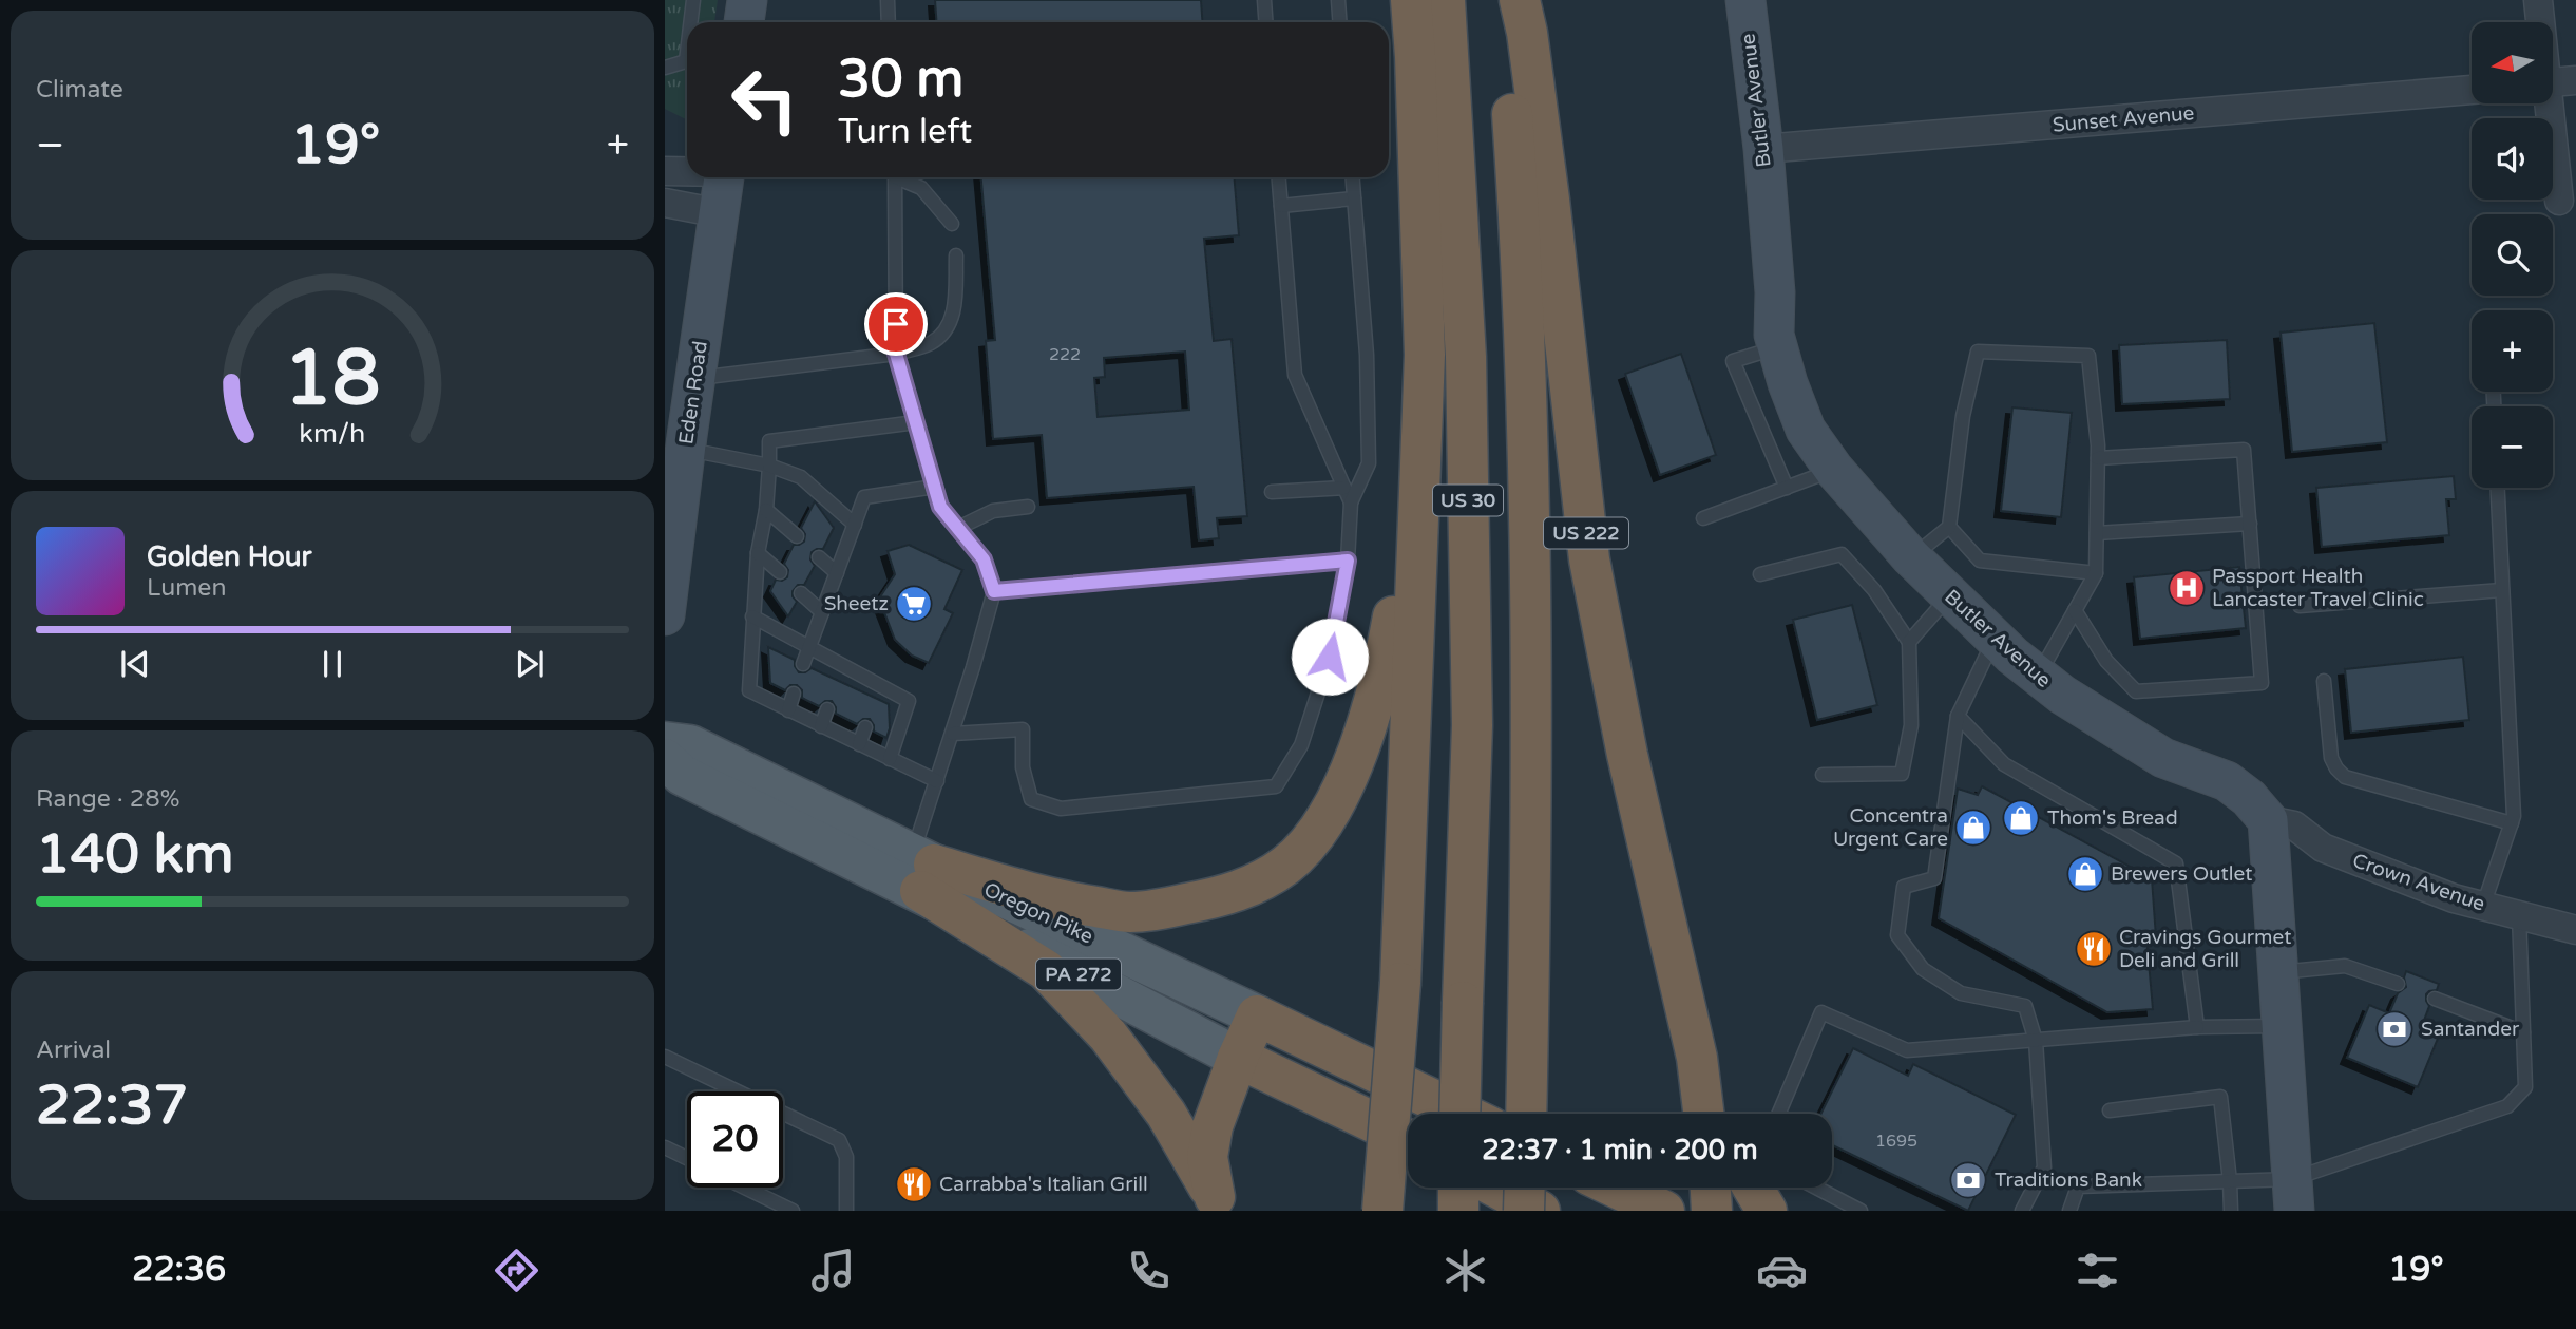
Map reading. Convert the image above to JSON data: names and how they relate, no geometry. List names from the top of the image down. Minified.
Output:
{"streets":{"highway":["US 30","US 222","Oregon Pike","PA 272"],"street":["Butler Avenue","Sunset Avenue","Eden Road","Crown Avenue"]},"crossings":[["Butler Avenue","Sunset Avenue"],["Butler Avenue","Crown Avenue"]],"places":{"hospital":["Passport Health Lancaster Travel Clinic"],"supermarket":["Sheetz"],"shop":["Thom's Bread","Concentra Urgent Care","Brewers Outlet"],"restaurant":["Cravings Gourmet Deli and Grill","Carrabba's Italian Grill"],"bank":["Santander","Traditions Bank"]},"house_numbers":["222","1695"],"north":"left","page":{"tile":["Climate",["Range · 28%","140 km"],["Arrival","22:37"]],"map_buttons":["+","−"],"turn":["30 m","Turn left"],"heat":["−","19°","+"],"song":["Golden Hour","Lumen"],"limit":"20","trip":"22:37 · 1 min · 200 m","tabs":["22:36","19°"],"gauge":["18","km/h"]}}
